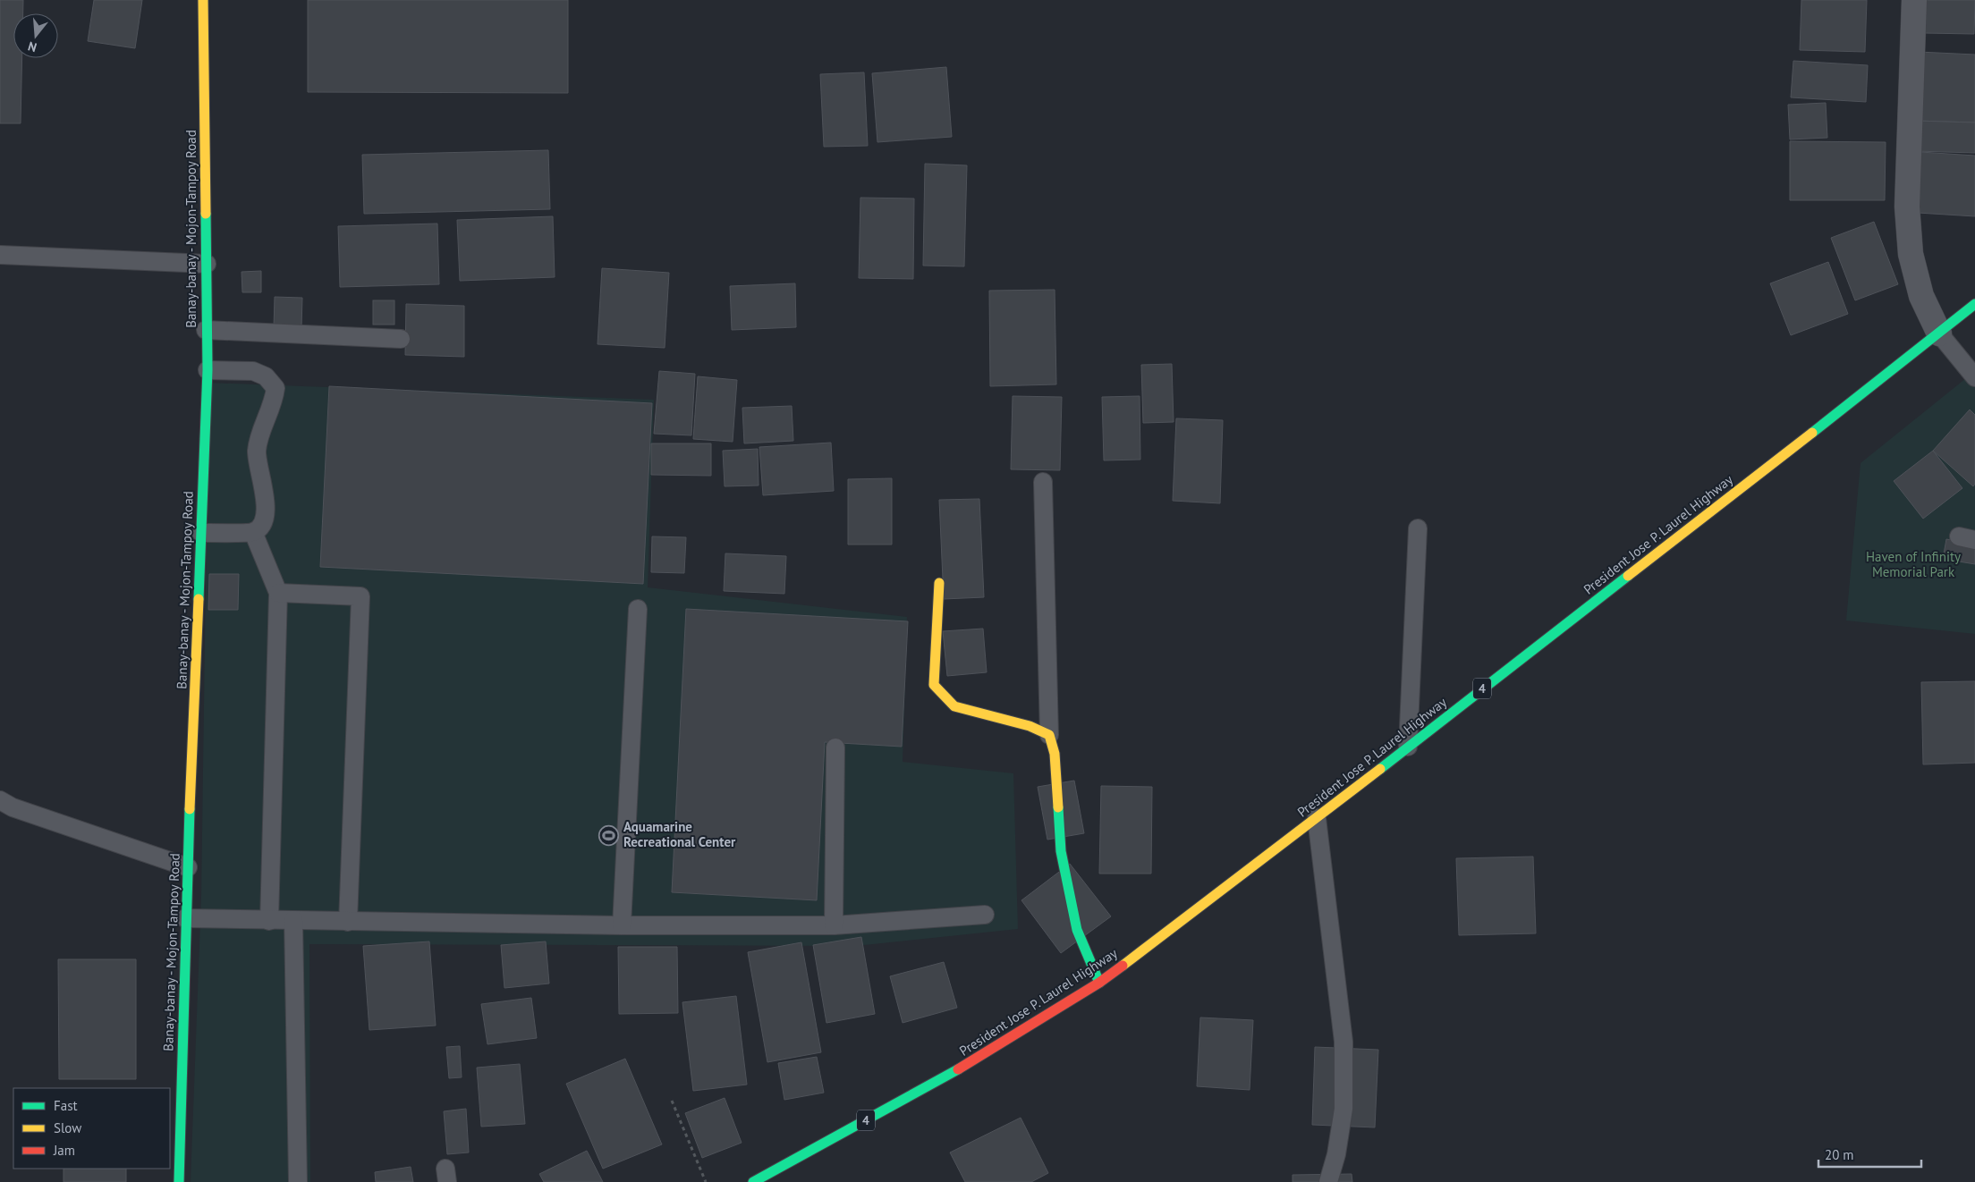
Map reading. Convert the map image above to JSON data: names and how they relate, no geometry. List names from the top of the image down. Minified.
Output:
{"streets":{"main road":["Banay-banay - Mojon-Tampoy Road","President Jose P. Laurel Highway","4"]},"parks":["Haven of Infinity Memorial Park"],"places":{"sports":["Aquamarine Recreational Center"]},"legend":["Fast","Slow","Jam"],"scale_bar":"20 m","north":"bottom"}
